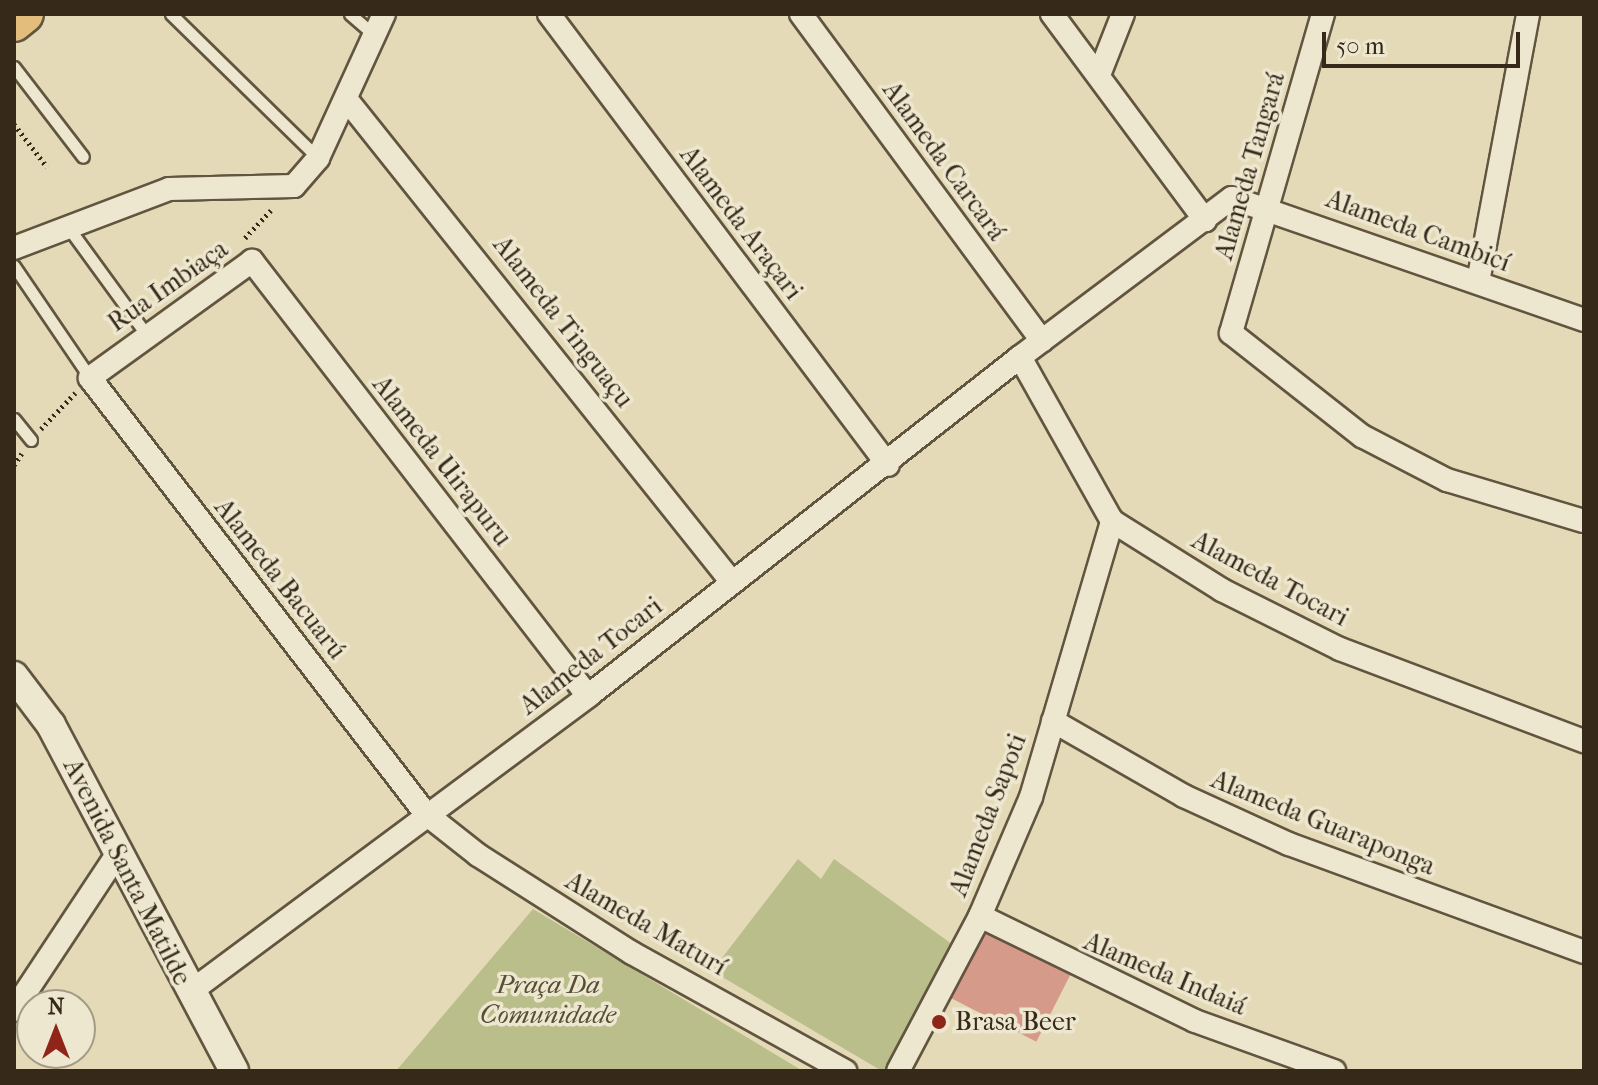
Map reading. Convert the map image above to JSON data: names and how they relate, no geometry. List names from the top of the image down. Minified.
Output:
{"streets":{"street":["Alameda Carcará","Alameda Tangará","Alameda Araçari","Alameda Cambicí","Rua Imbiaça","Alameda Tinguaçu","Alameda Uirapuru","Alameda Bacuarú","Alameda Tocari","Alameda Sapoti","Alameda Guaraponga","Avenida Santa Matilde","Alameda Maturí","Alameda Indaiá"]},"crossings":[["Alameda Carcará","Alameda Tocari"],["Alameda Tangará","Alameda Cambicí"],["Alameda Araçari","Alameda Tocari"],["Alameda Cambicí","Alameda Tocari"],["Rua Imbiaça","Alameda Uirapuru"],["Rua Imbiaça","Alameda Bacuarú"],["Alameda Tinguaçu","Alameda Tocari"],["Alameda Uirapuru","Alameda Tocari"],["Alameda Bacuarú","Alameda Tocari"],["Alameda Bacuarú","Alameda Maturí"],["Alameda Tocari","Alameda Sapoti"],["Alameda Tocari","Avenida Santa Matilde"],["Alameda Tocari","Alameda Maturí"],["Alameda Sapoti","Alameda Guaraponga"],["Alameda Sapoti","Alameda Indaiá"]],"parks":["Praça Da Comunidade"],"places":["Brasa Beer"],"scale_bar":"50 m","north":"top"}
